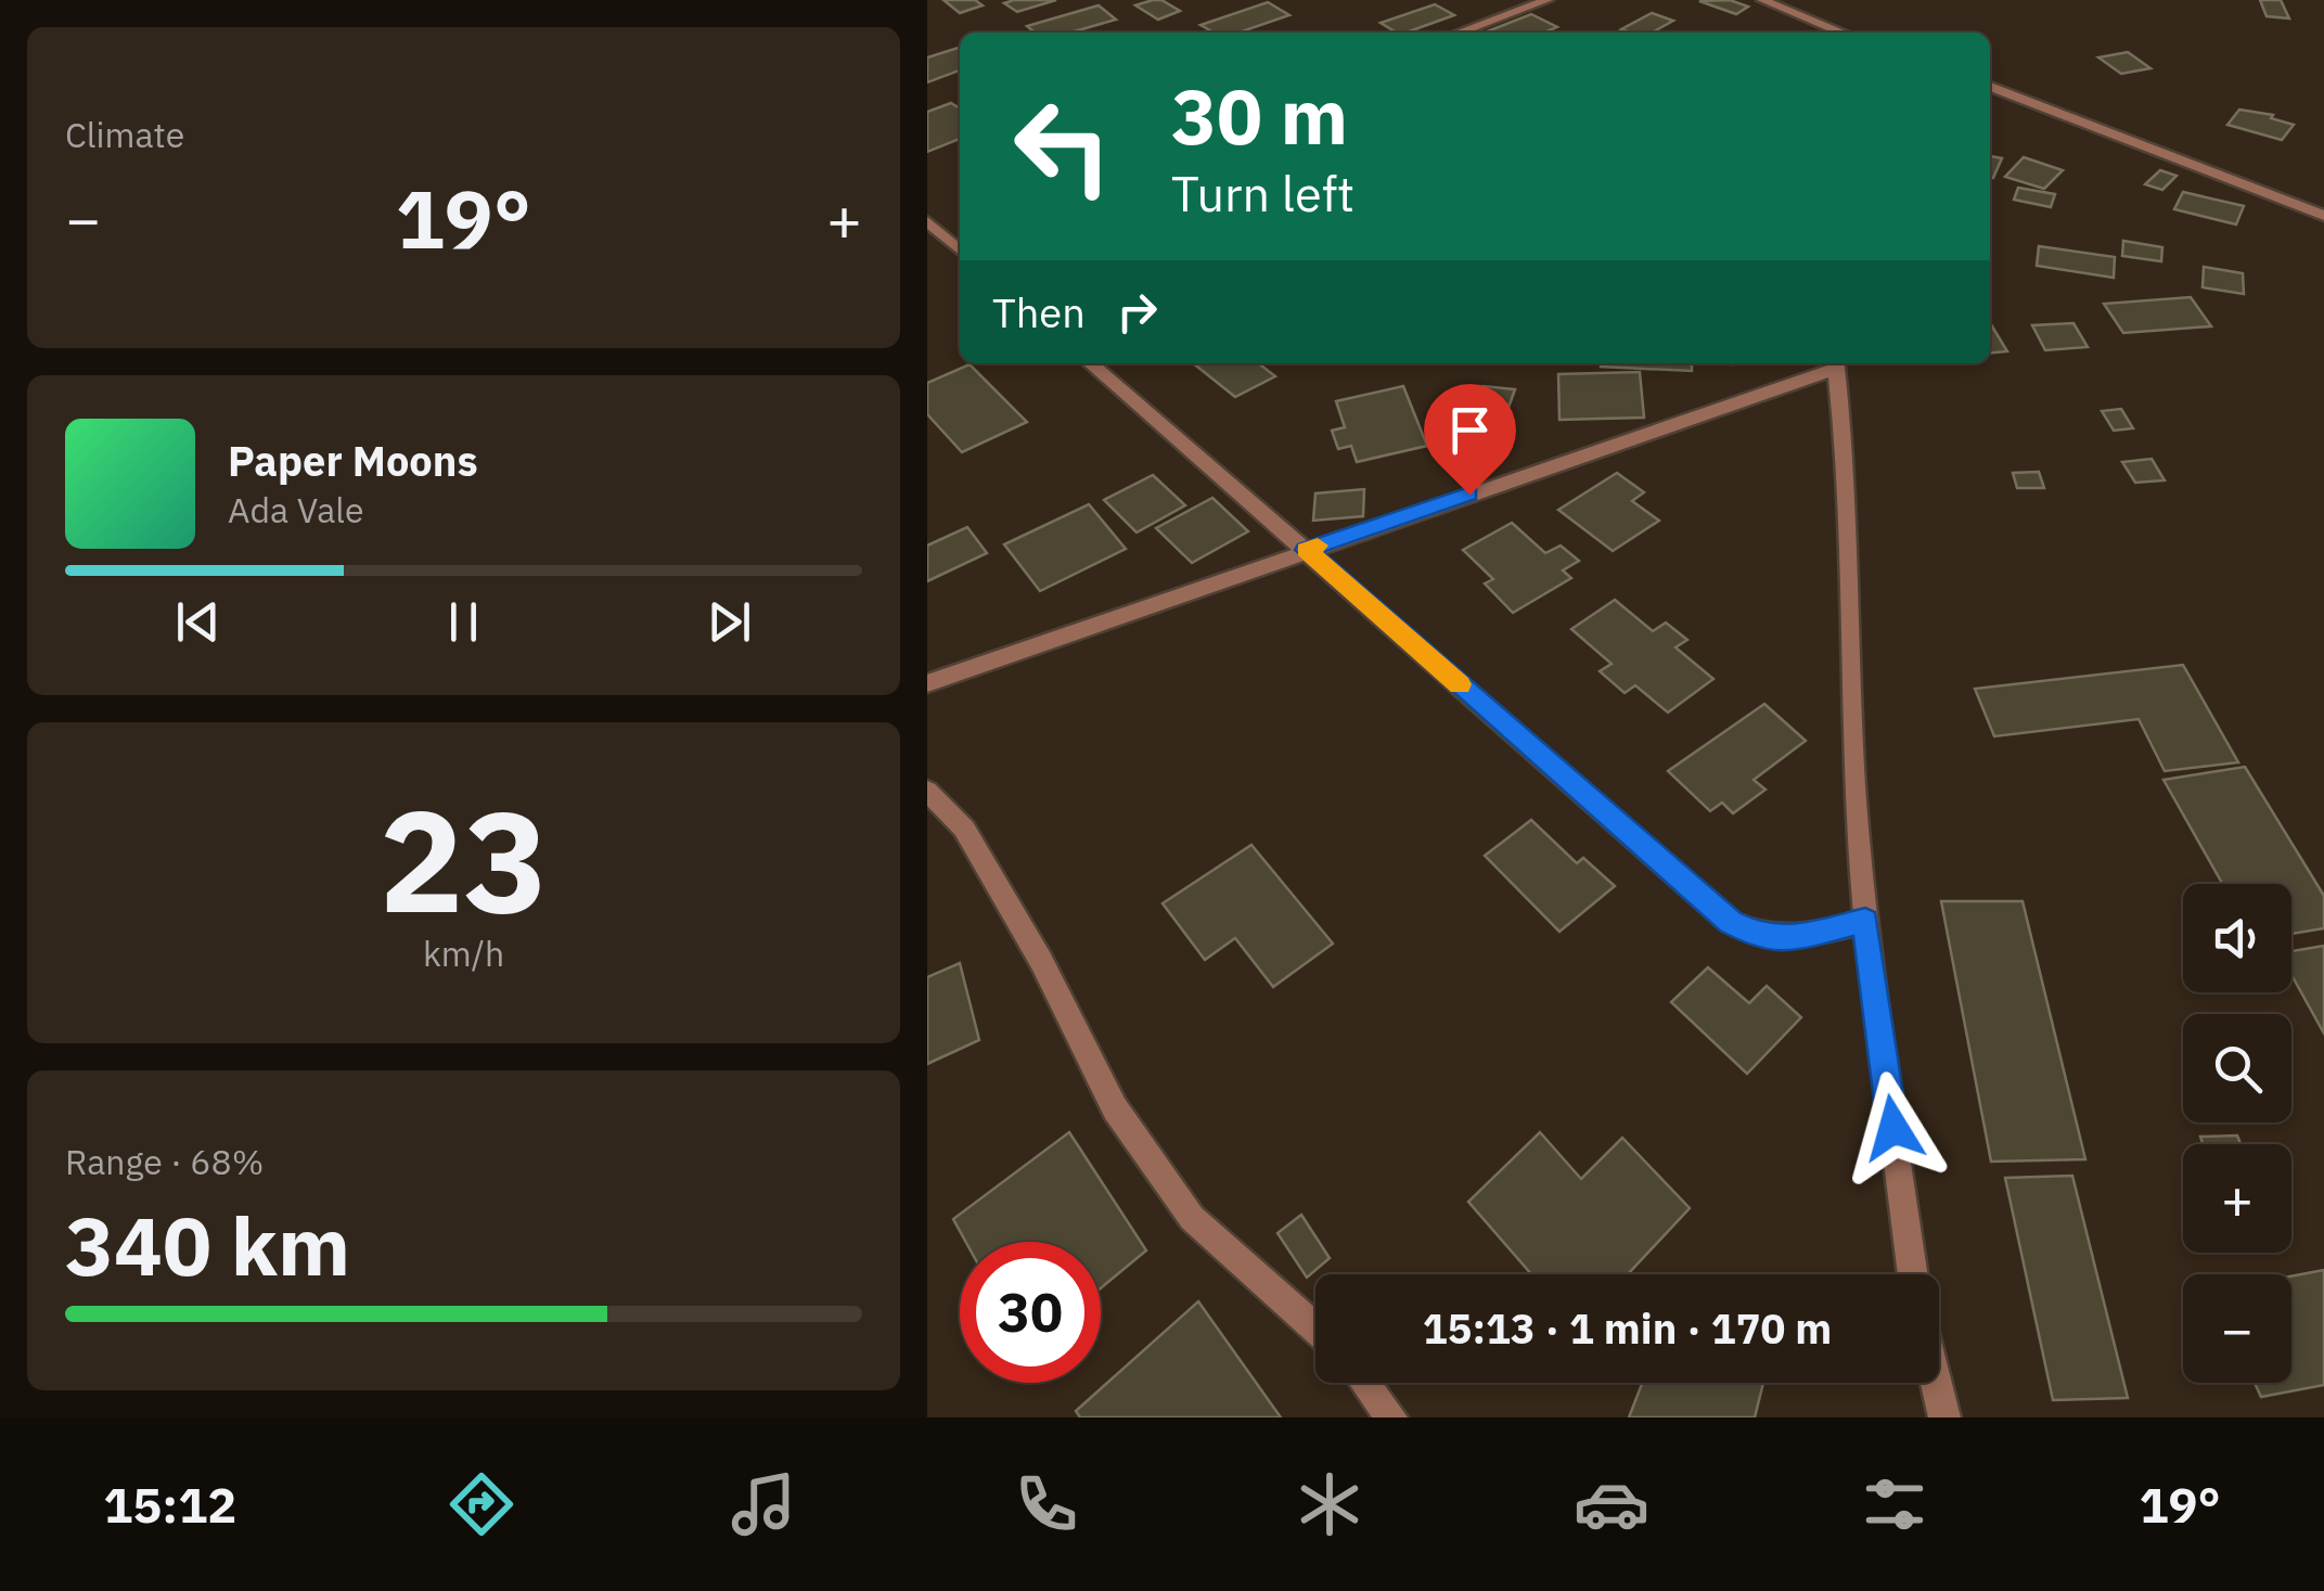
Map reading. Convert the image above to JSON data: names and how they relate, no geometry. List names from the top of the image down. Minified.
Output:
{"page":{"tile":["Climate",["23","km/h"],["Range · 68%","340 km"]],"turn":["30 m","Turn left"],"heat":["−","19°","+"],"then":"Then","song":["Paper Moons","Ada Vale"],"map_buttons":["+","−"],"limit":"30","trip":"15:13 · 1 min · 170 m","tabs":["15:12","19°"]}}
